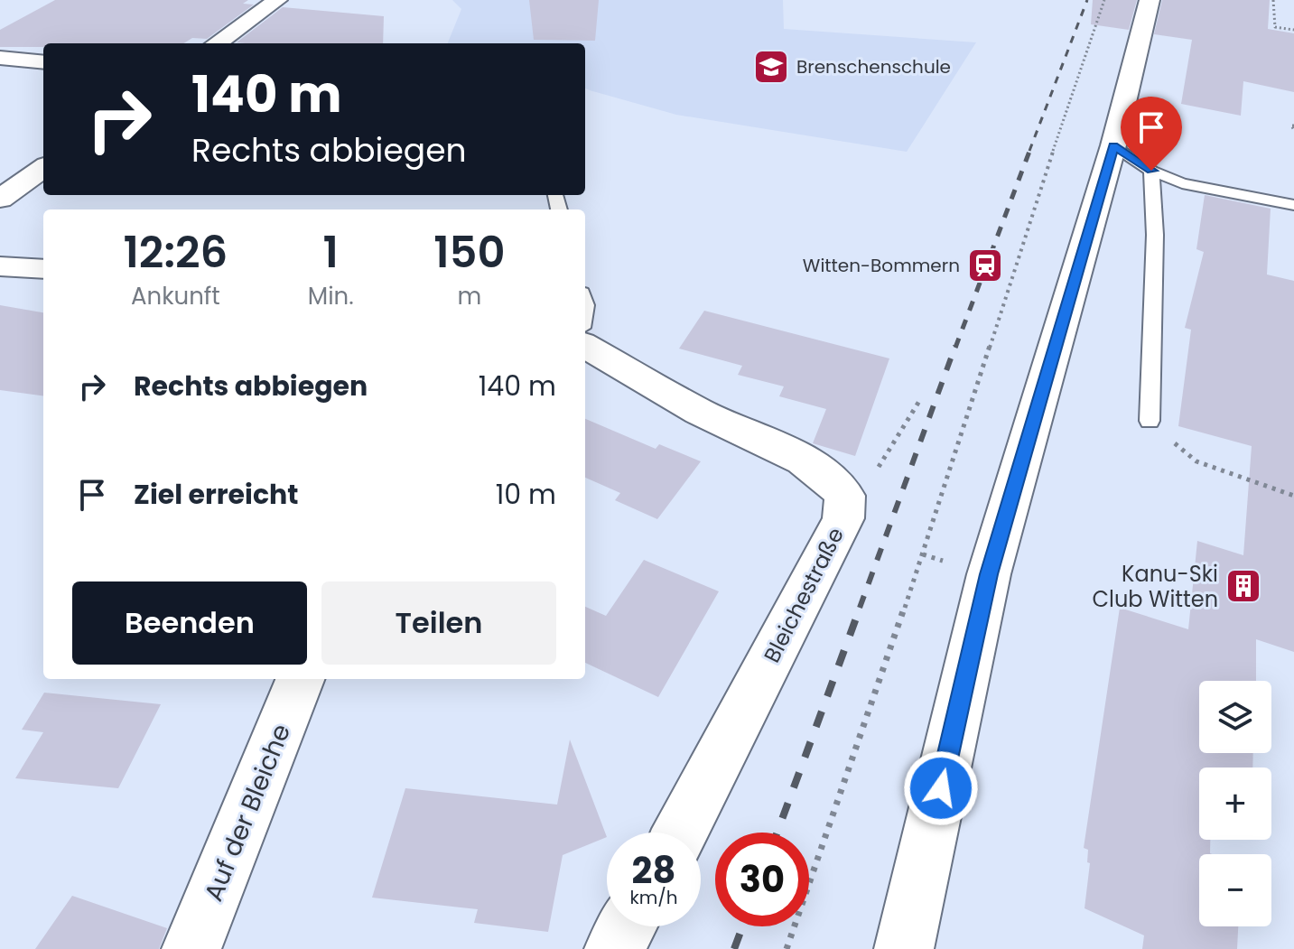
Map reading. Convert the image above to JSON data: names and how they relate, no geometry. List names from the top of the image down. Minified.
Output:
{"streets":{"street":["Bleichestraße","Auf der Bleiche"]},"places":{"school or university":["Brenschenschule"],"station":["Witten-Bommern"],"building":["Kanu-Ski Club Witten"]},"page":{"turn":["140 m","Rechts abbiegen"],"eta":["12:26","Ankunft","1","Min.","150","m"],"list":[{"name":"Rechts abbiegen","value":"140 m"},{"name":"Ziel erreicht","value":"10 m"}],"buttons":["Beenden","Teilen"],"map_buttons":["+","−"],"speed":"28 km/h","limit":"30"}}
